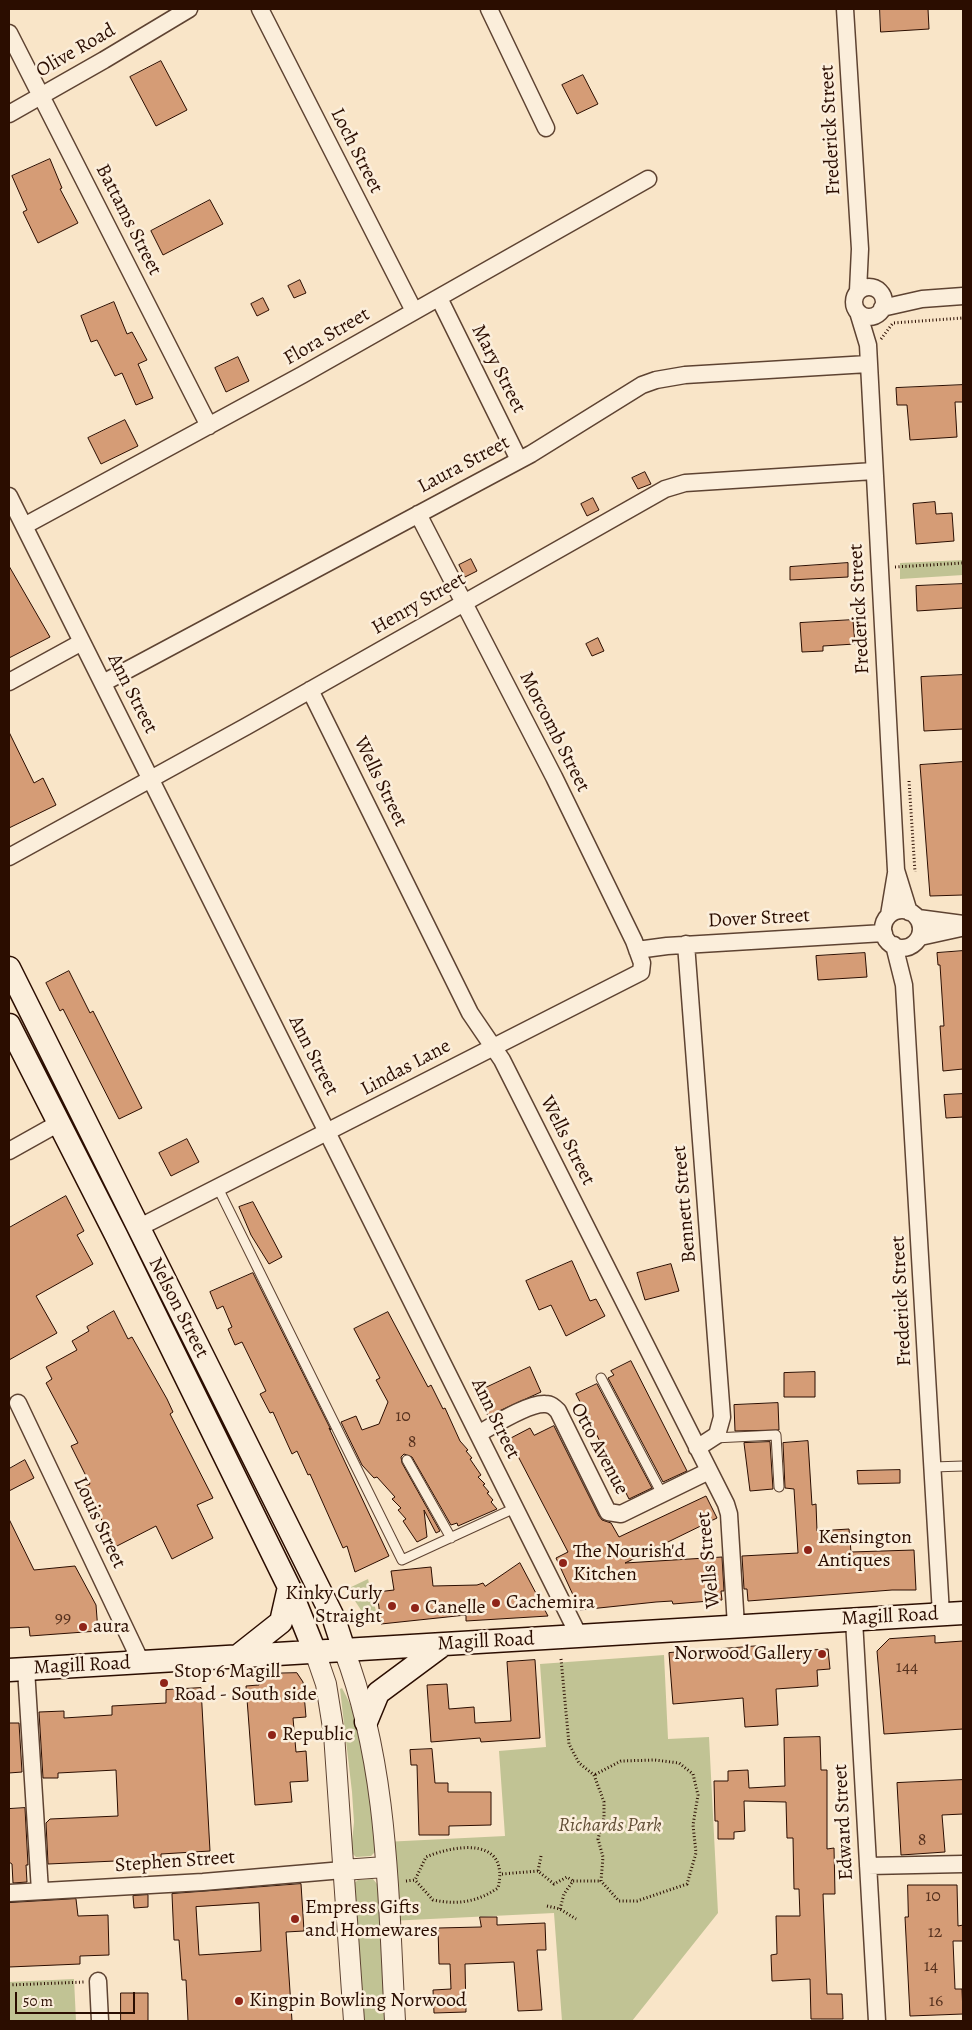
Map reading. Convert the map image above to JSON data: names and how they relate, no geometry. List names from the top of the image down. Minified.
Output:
{"streets":{"main road":["Nelson Street","Magill Road"],"street":["Olive Road","Frederick Street","Loch Street","Battams Street","Flora Street","Mary Street","Laura Street","Henry Street","Ann Street","Morcomb Street","Wells Street","Dover Street","Lindas Lane","Bennett Street","Otto Avenue","Louis Street","Edward Street","Stephen Street"]},"crossings":[["Olive Road","Battams Street"],["Frederick Street","Laura Street"],["Frederick Street","Henry Street"],["Frederick Street","Dover Street"],["Frederick Street","Magill Road"],["Loch Street","Flora Street"],["Battams Street","Flora Street"],["Flora Street","Mary Street"],["Flora Street","Ann Street"],["Mary Street","Laura Street"],["Laura Street","Ann Street"],["Laura Street","Morcomb Street"],["Henry Street","Ann Street"],["Henry Street","Morcomb Street"],["Henry Street","Wells Street"],["Ann Street","Lindas Lane"],["Ann Street","Otto Avenue"],["Ann Street","Magill Road"],["Morcomb Street","Dover Street"],["Morcomb Street","Lindas Lane"],["Wells Street","Lindas Lane"],["Wells Street","Otto Avenue"],["Wells Street","Magill Road"],["Dover Street","Bennett Street"],["Lindas Lane","Nelson Street"],["Nelson Street","Magill Road"],["Louis Street","Magill Road"],["Magill Road","Edward Street"]],"parks":["Richards Park"],"places":["Kensington Antiques","The Nourish'd Kitchen","Cachemira","Kinky Curly Straight","Canelle","aura","Norwood Gallery","Stop 6 Magill Road - South side","Republic","Empress Gifts and Homewares","Kingpin Bowling Norwood"],"house_numbers":["10","8","99","144","8","10","12","14","16"],"scale_bar":"50 m"}
